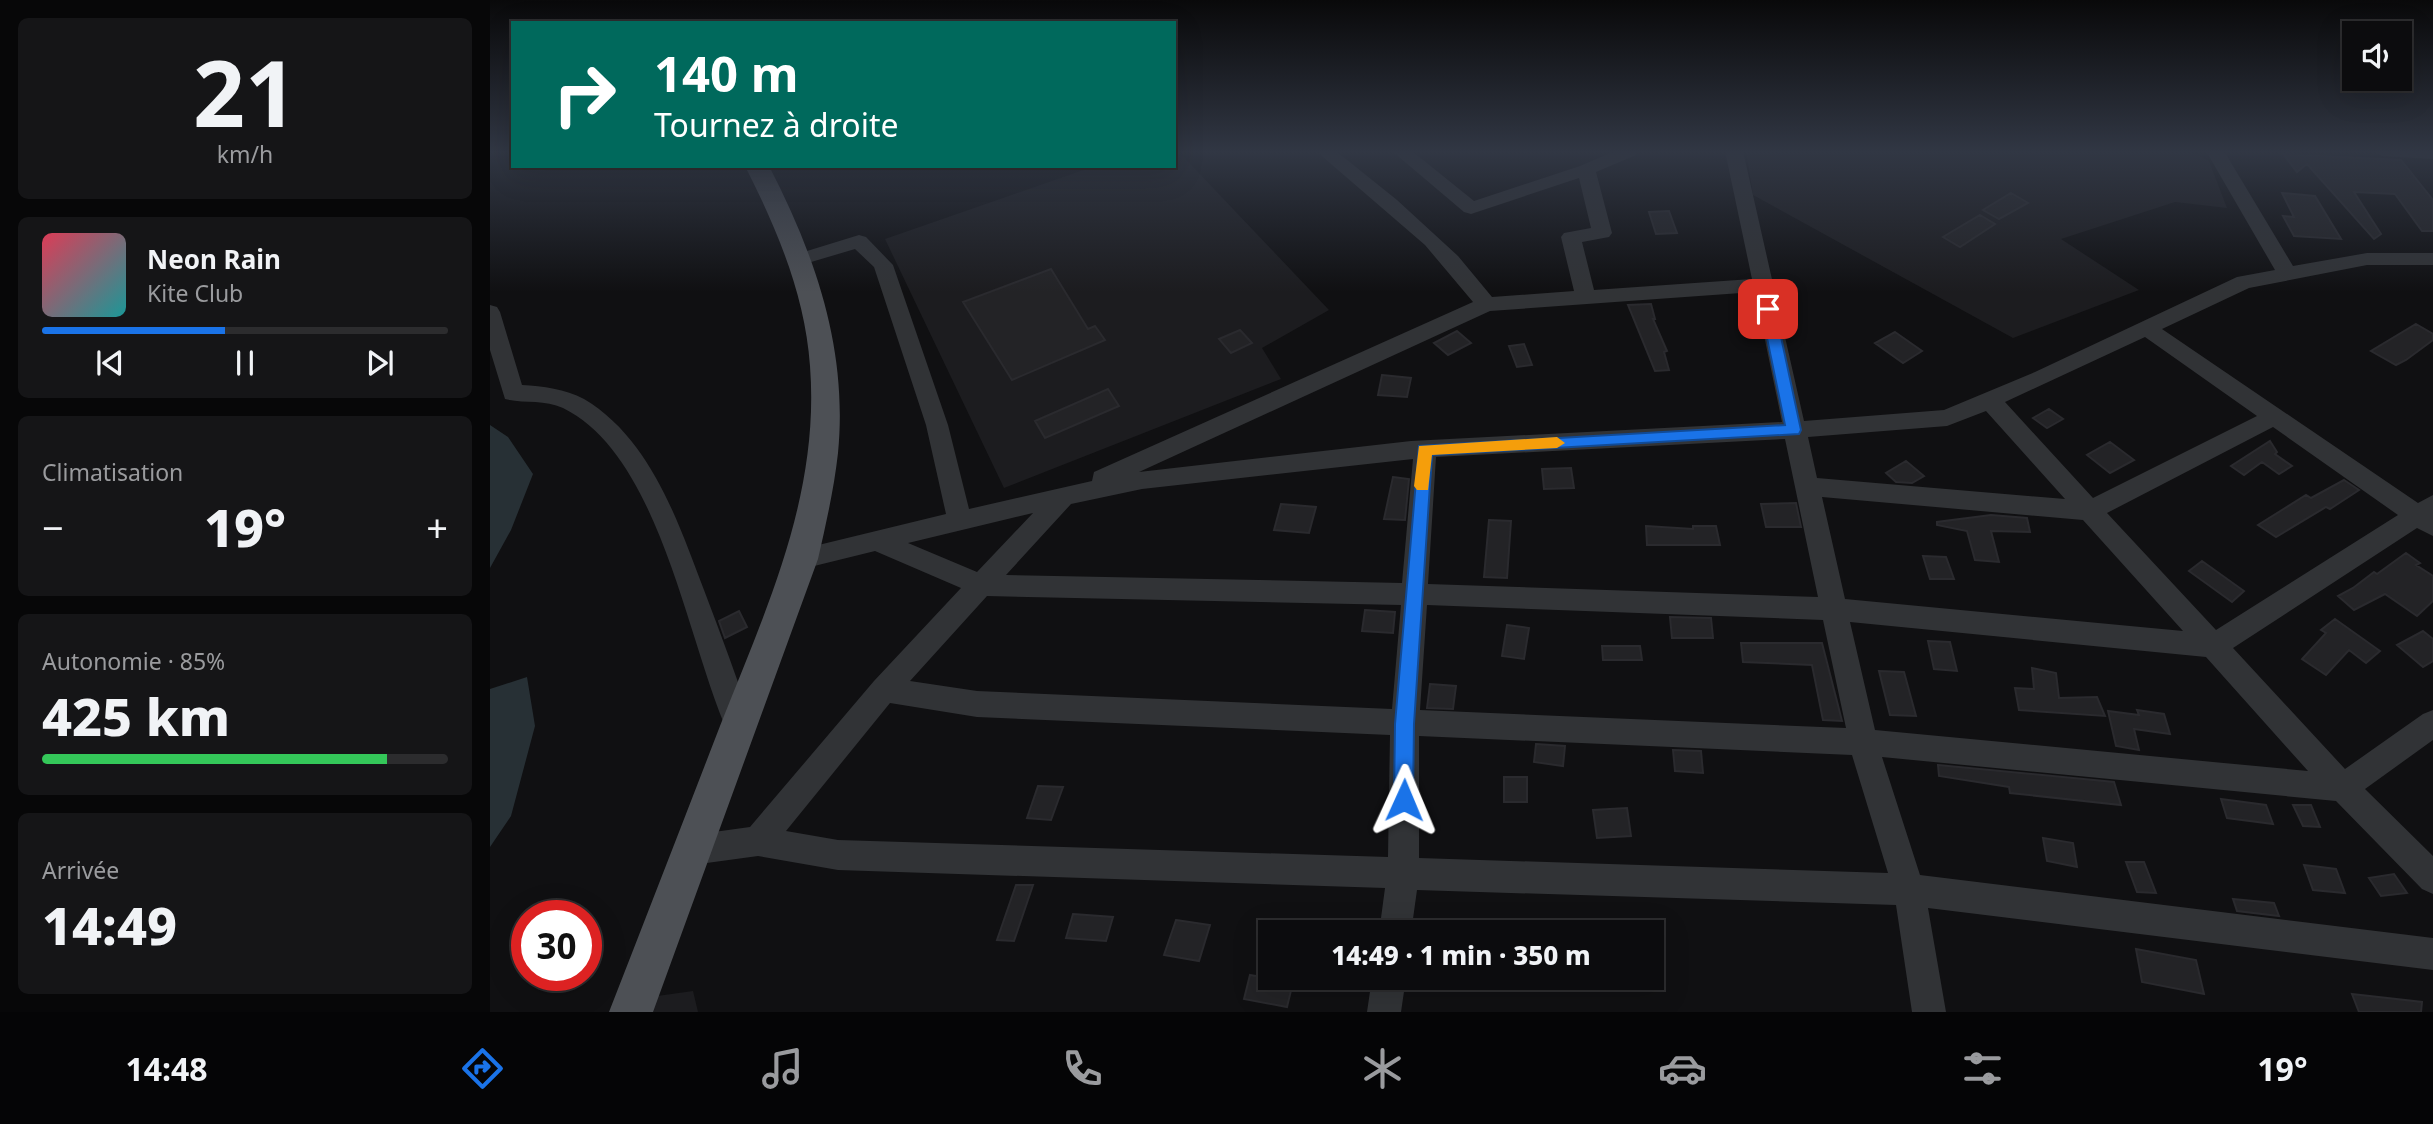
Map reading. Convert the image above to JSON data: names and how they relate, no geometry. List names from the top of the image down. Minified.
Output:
{"page":{"tile":[["21","km/h"],"Climatisation",["Autonomie · 85%","425 km"],["Arrivée","14:49"]],"turn":["140 m","Tournez à droite"],"song":["Neon Rain","Kite Club"],"heat":["−","19°","+"],"limit":"30","trip":"14:49 · 1 min · 350 m","tabs":["14:48","19°"]}}
